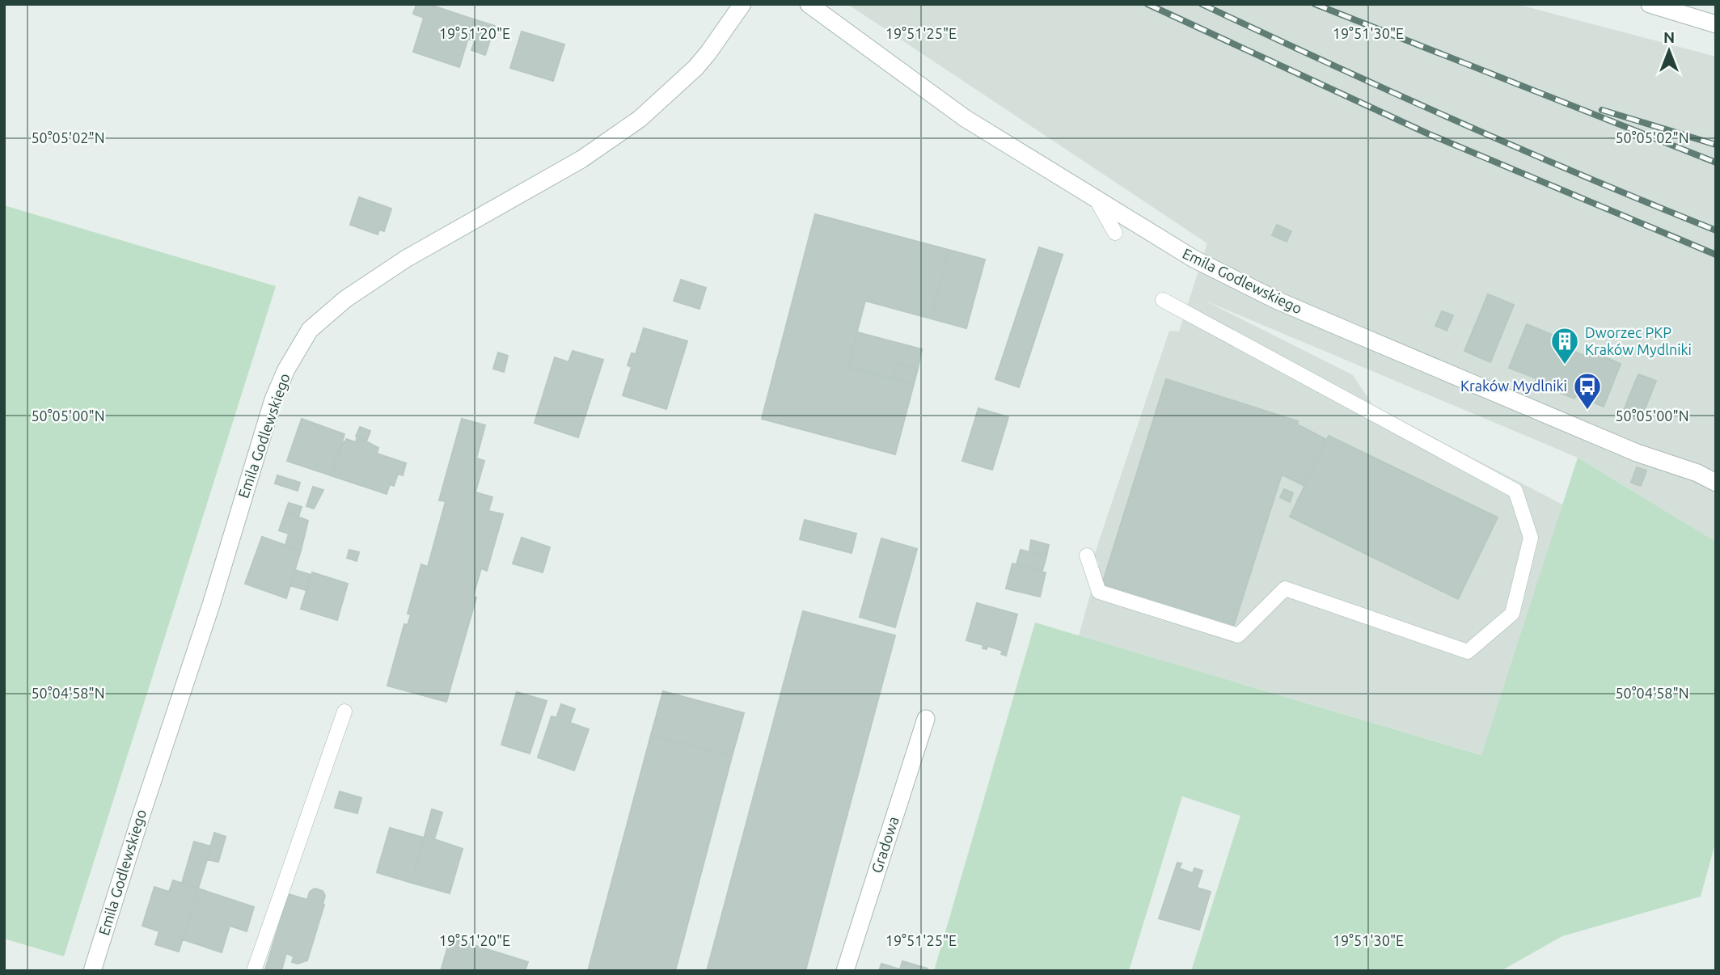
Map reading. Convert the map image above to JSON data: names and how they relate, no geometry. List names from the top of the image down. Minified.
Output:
{"streets":{"street":["Emila Godlewskiego","Gradowa"]},"places":{"building":["Dworzec PKP Kraków Mydlniki"],"bus stop":["Kraków Mydlniki"]},"north":"top","coordinates":["19°51'20\"E","19°51'25\"E","19°51'30\"E","50°05'02\"N","50°05'00\"N","50°04'58\"N"]}
